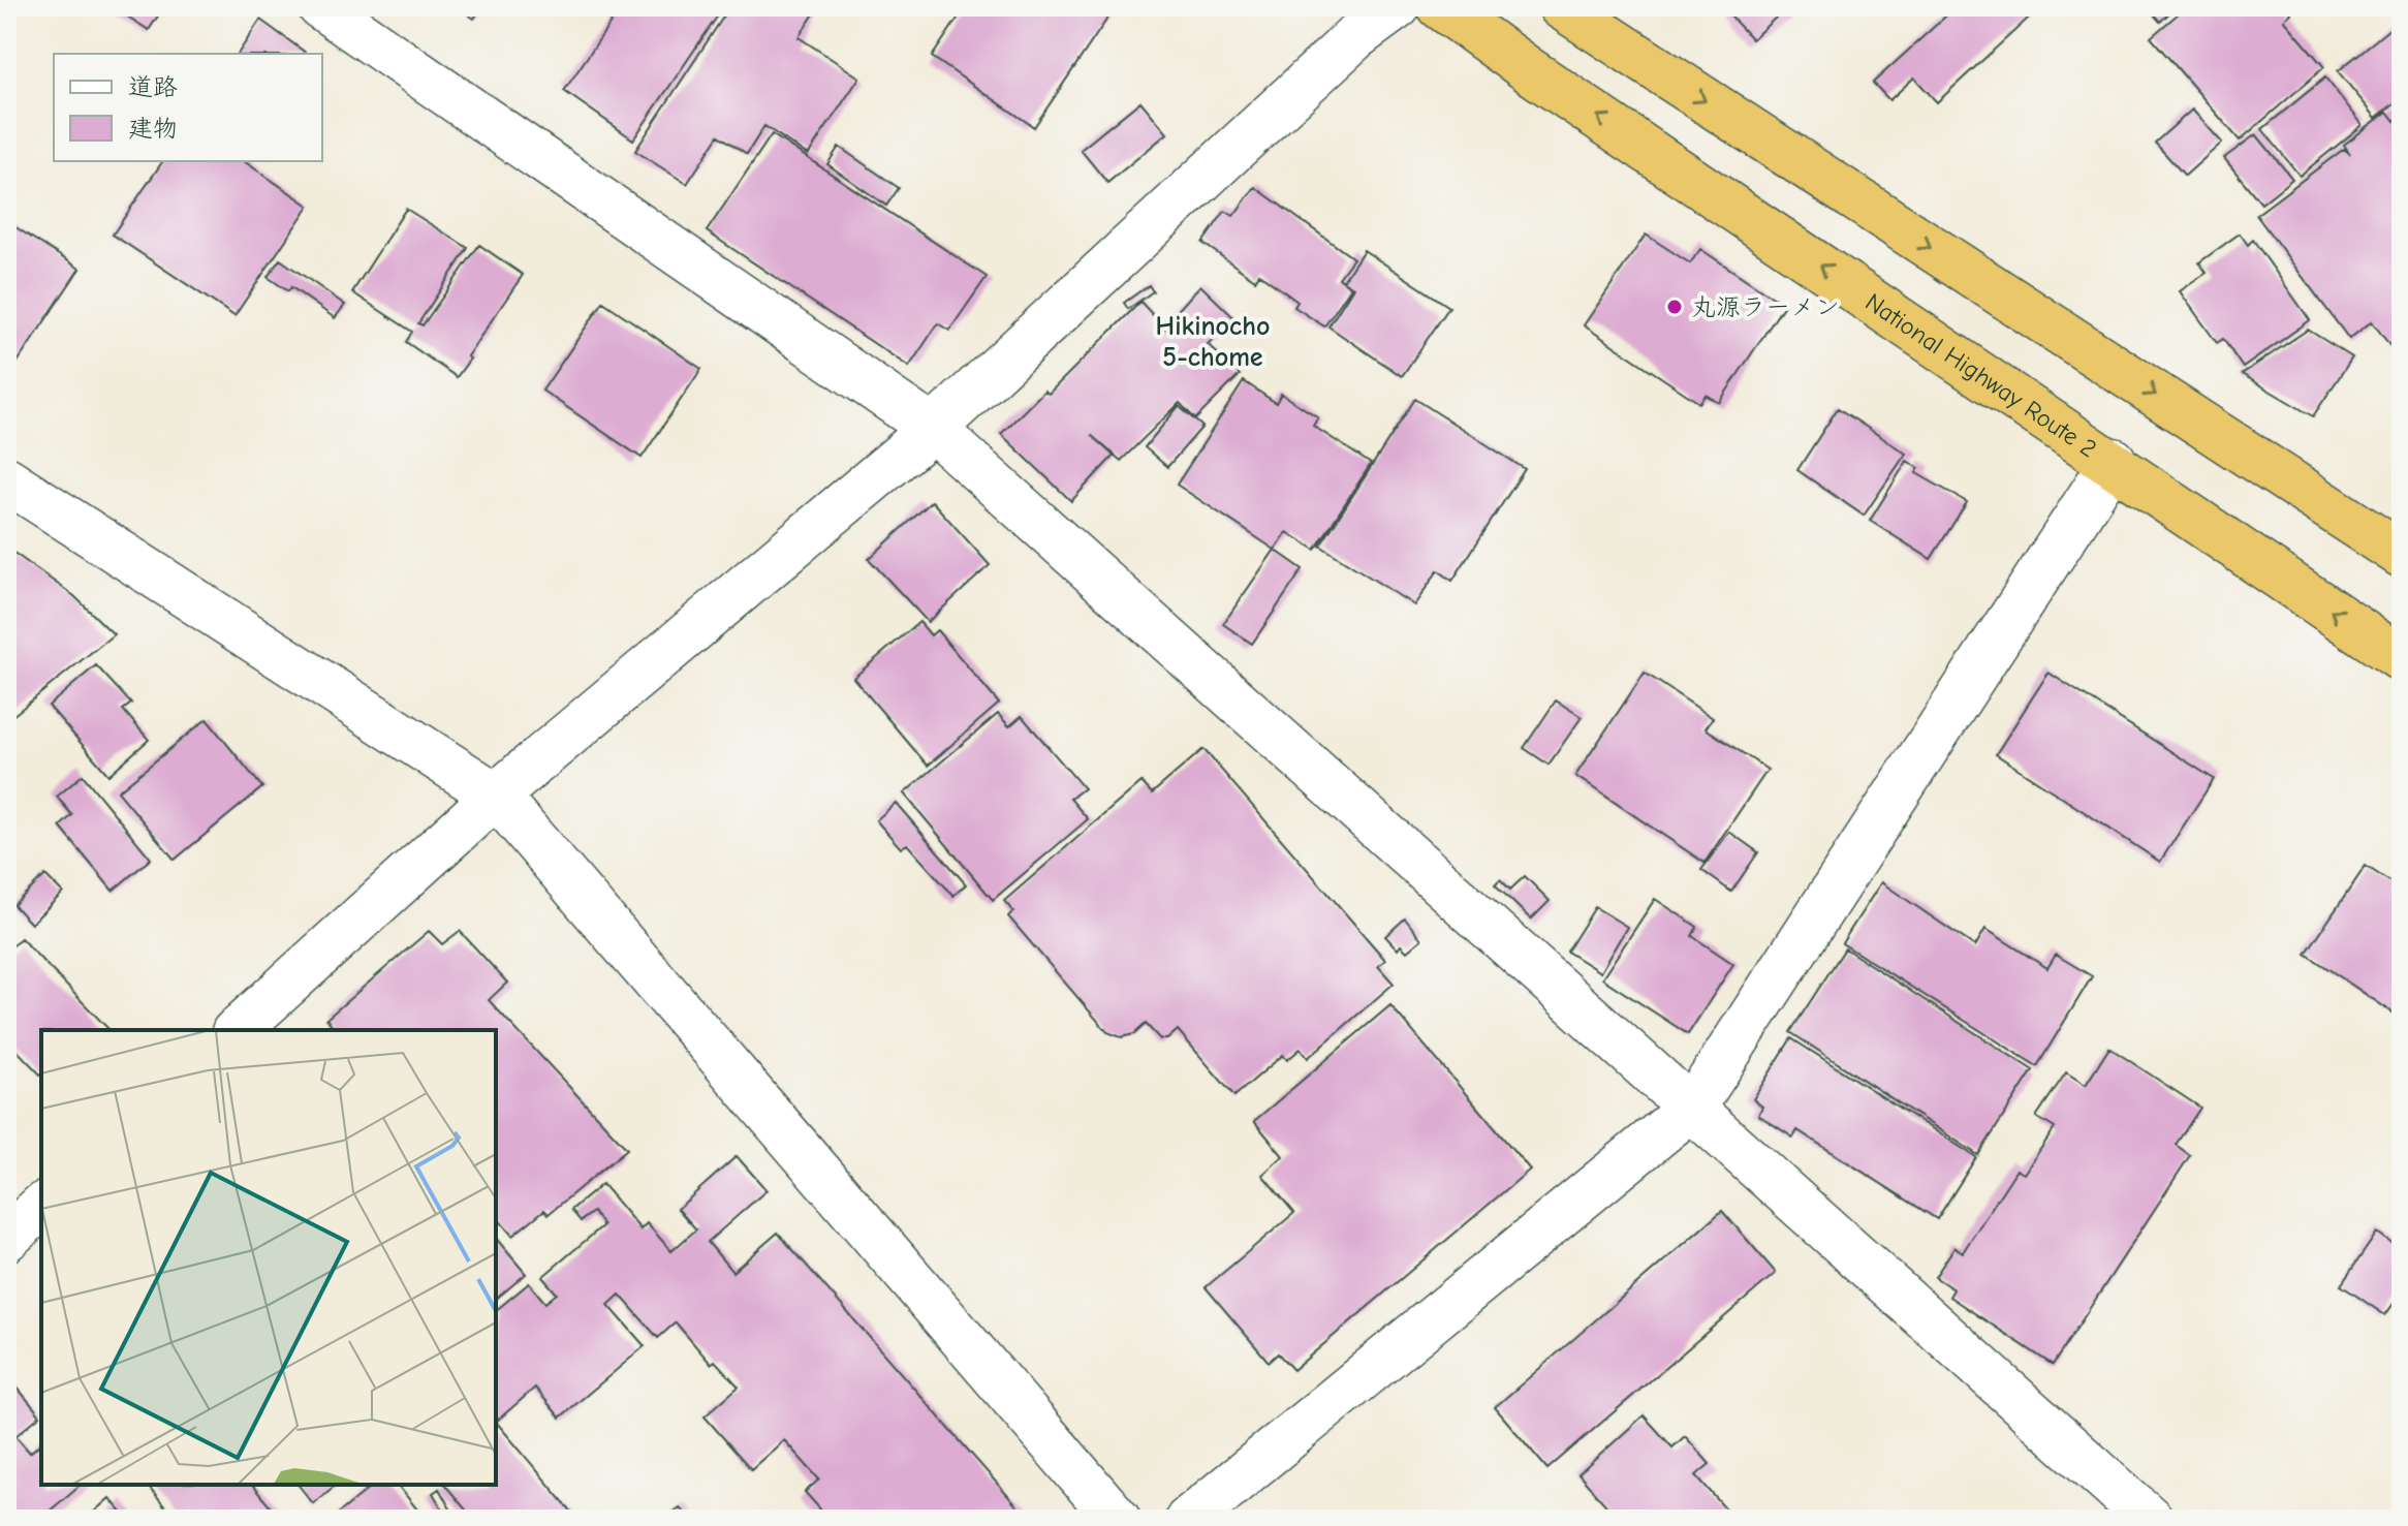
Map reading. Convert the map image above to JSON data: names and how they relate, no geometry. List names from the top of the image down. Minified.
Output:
{"streets":{"highway":["National Highway Route 2"]},"districts":["Hikinocho 5-chome"],"places":["丸源ラーメン"],"legend":["道路","建物"]}
